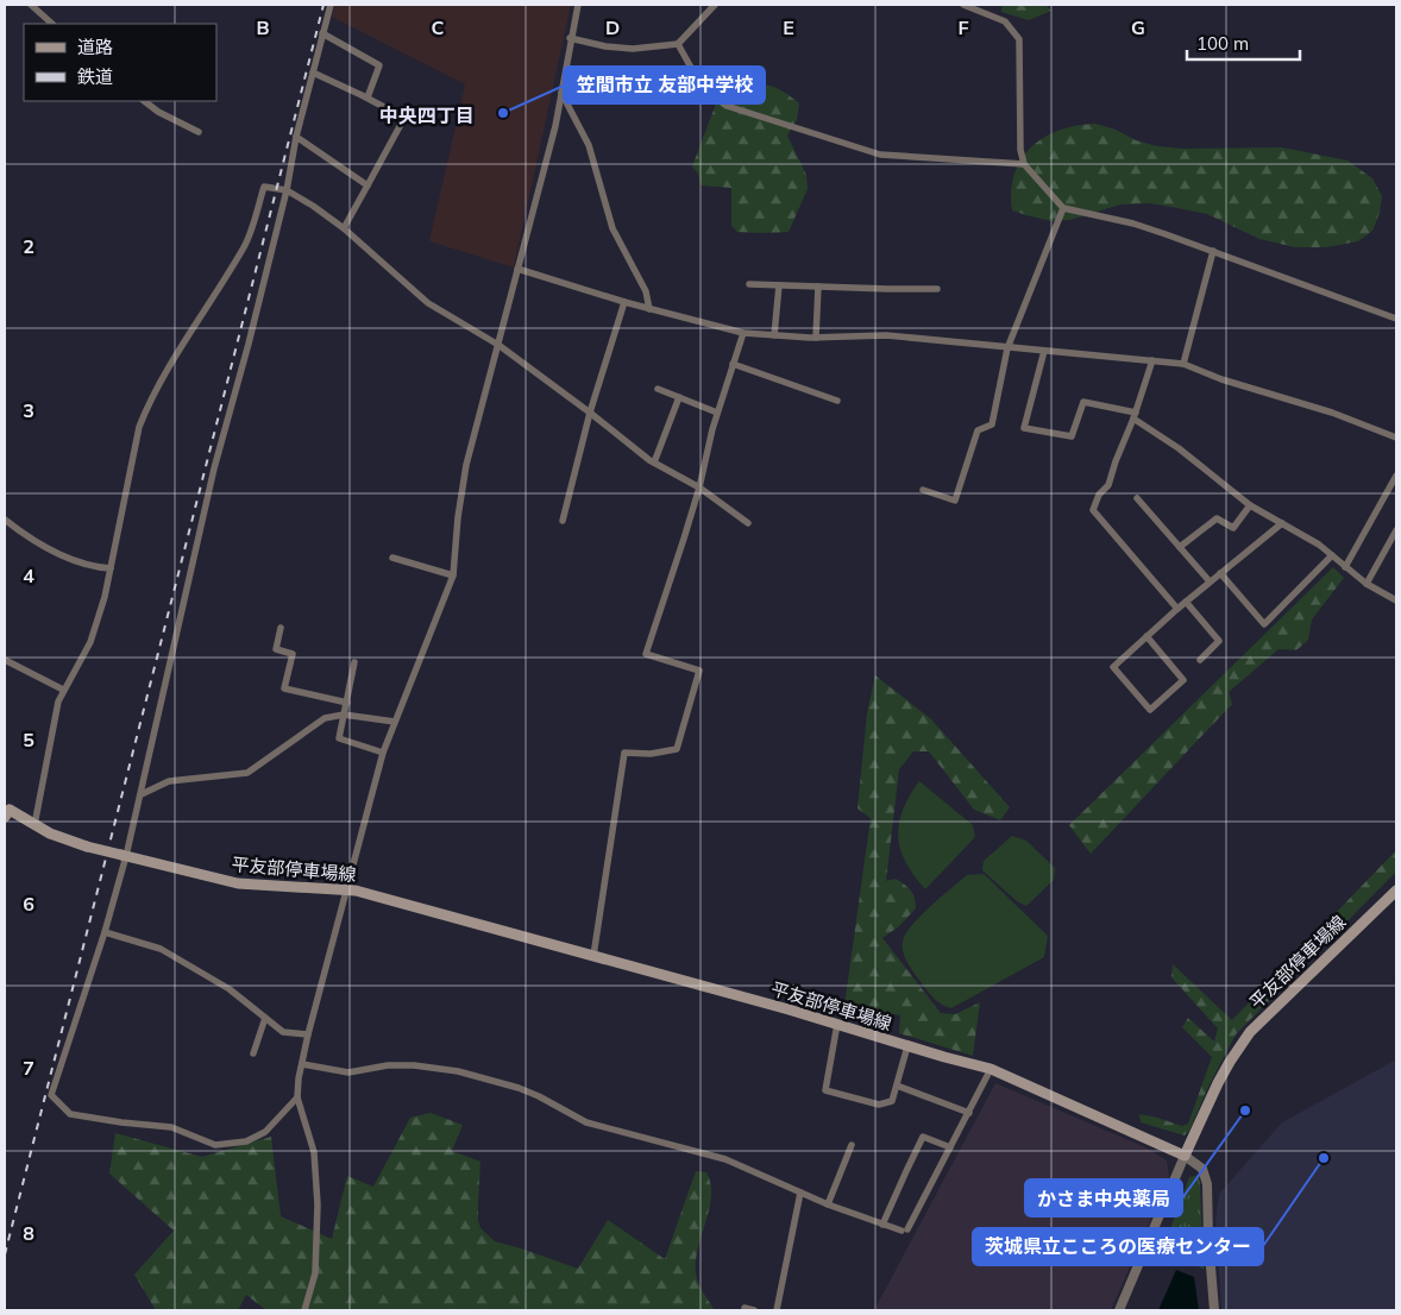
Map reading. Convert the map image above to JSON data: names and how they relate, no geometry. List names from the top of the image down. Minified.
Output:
{"streets":{"main road":["平友部停車場線"]},"districts":["中央四丁目"],"places":["笠間市立 友部中学校","かさま中央薬局","茨城県立こころの医療センター"],"legend":["道路","鉄道"],"scale_bar":"100 m","grid":{"columns":["B","C","D","E","F","G"],"rows":["2","3","4","5","6","7","8"]}}
